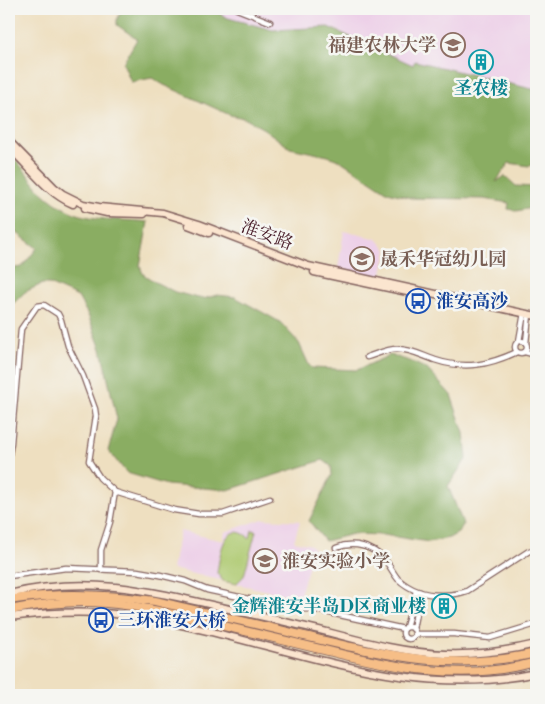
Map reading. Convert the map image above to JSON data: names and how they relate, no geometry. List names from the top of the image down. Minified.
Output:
{"streets":{"main road":["淮安路"]},"places":{"school or university":["福建农林大学","晟禾华冠幼儿园","淮安实验小学"],"building":["圣农楼","金辉淮安半岛D区商业楼"],"bus stop":["淮安高沙","三环淮安大桥"]}}
